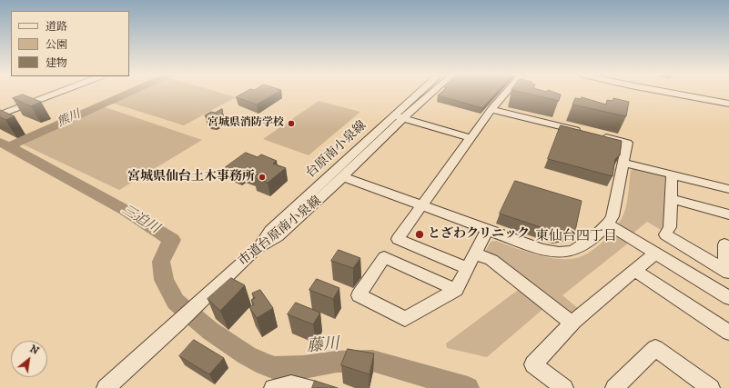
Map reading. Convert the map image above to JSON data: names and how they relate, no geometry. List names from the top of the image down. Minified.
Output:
{"streets":{"street":["台原南小泉線","市道台原南小泉線"]},"crossings":[["台原南小泉線","市道台原南小泉線"]],"districts":["東仙台四丁目"],"water":["熊川","三迫川","藤川"],"places":["宮城県消防学校","宮城県仙台土木事務所","とざわクリニック"],"legend":["道路","公園","建物"],"north":"top right"}
